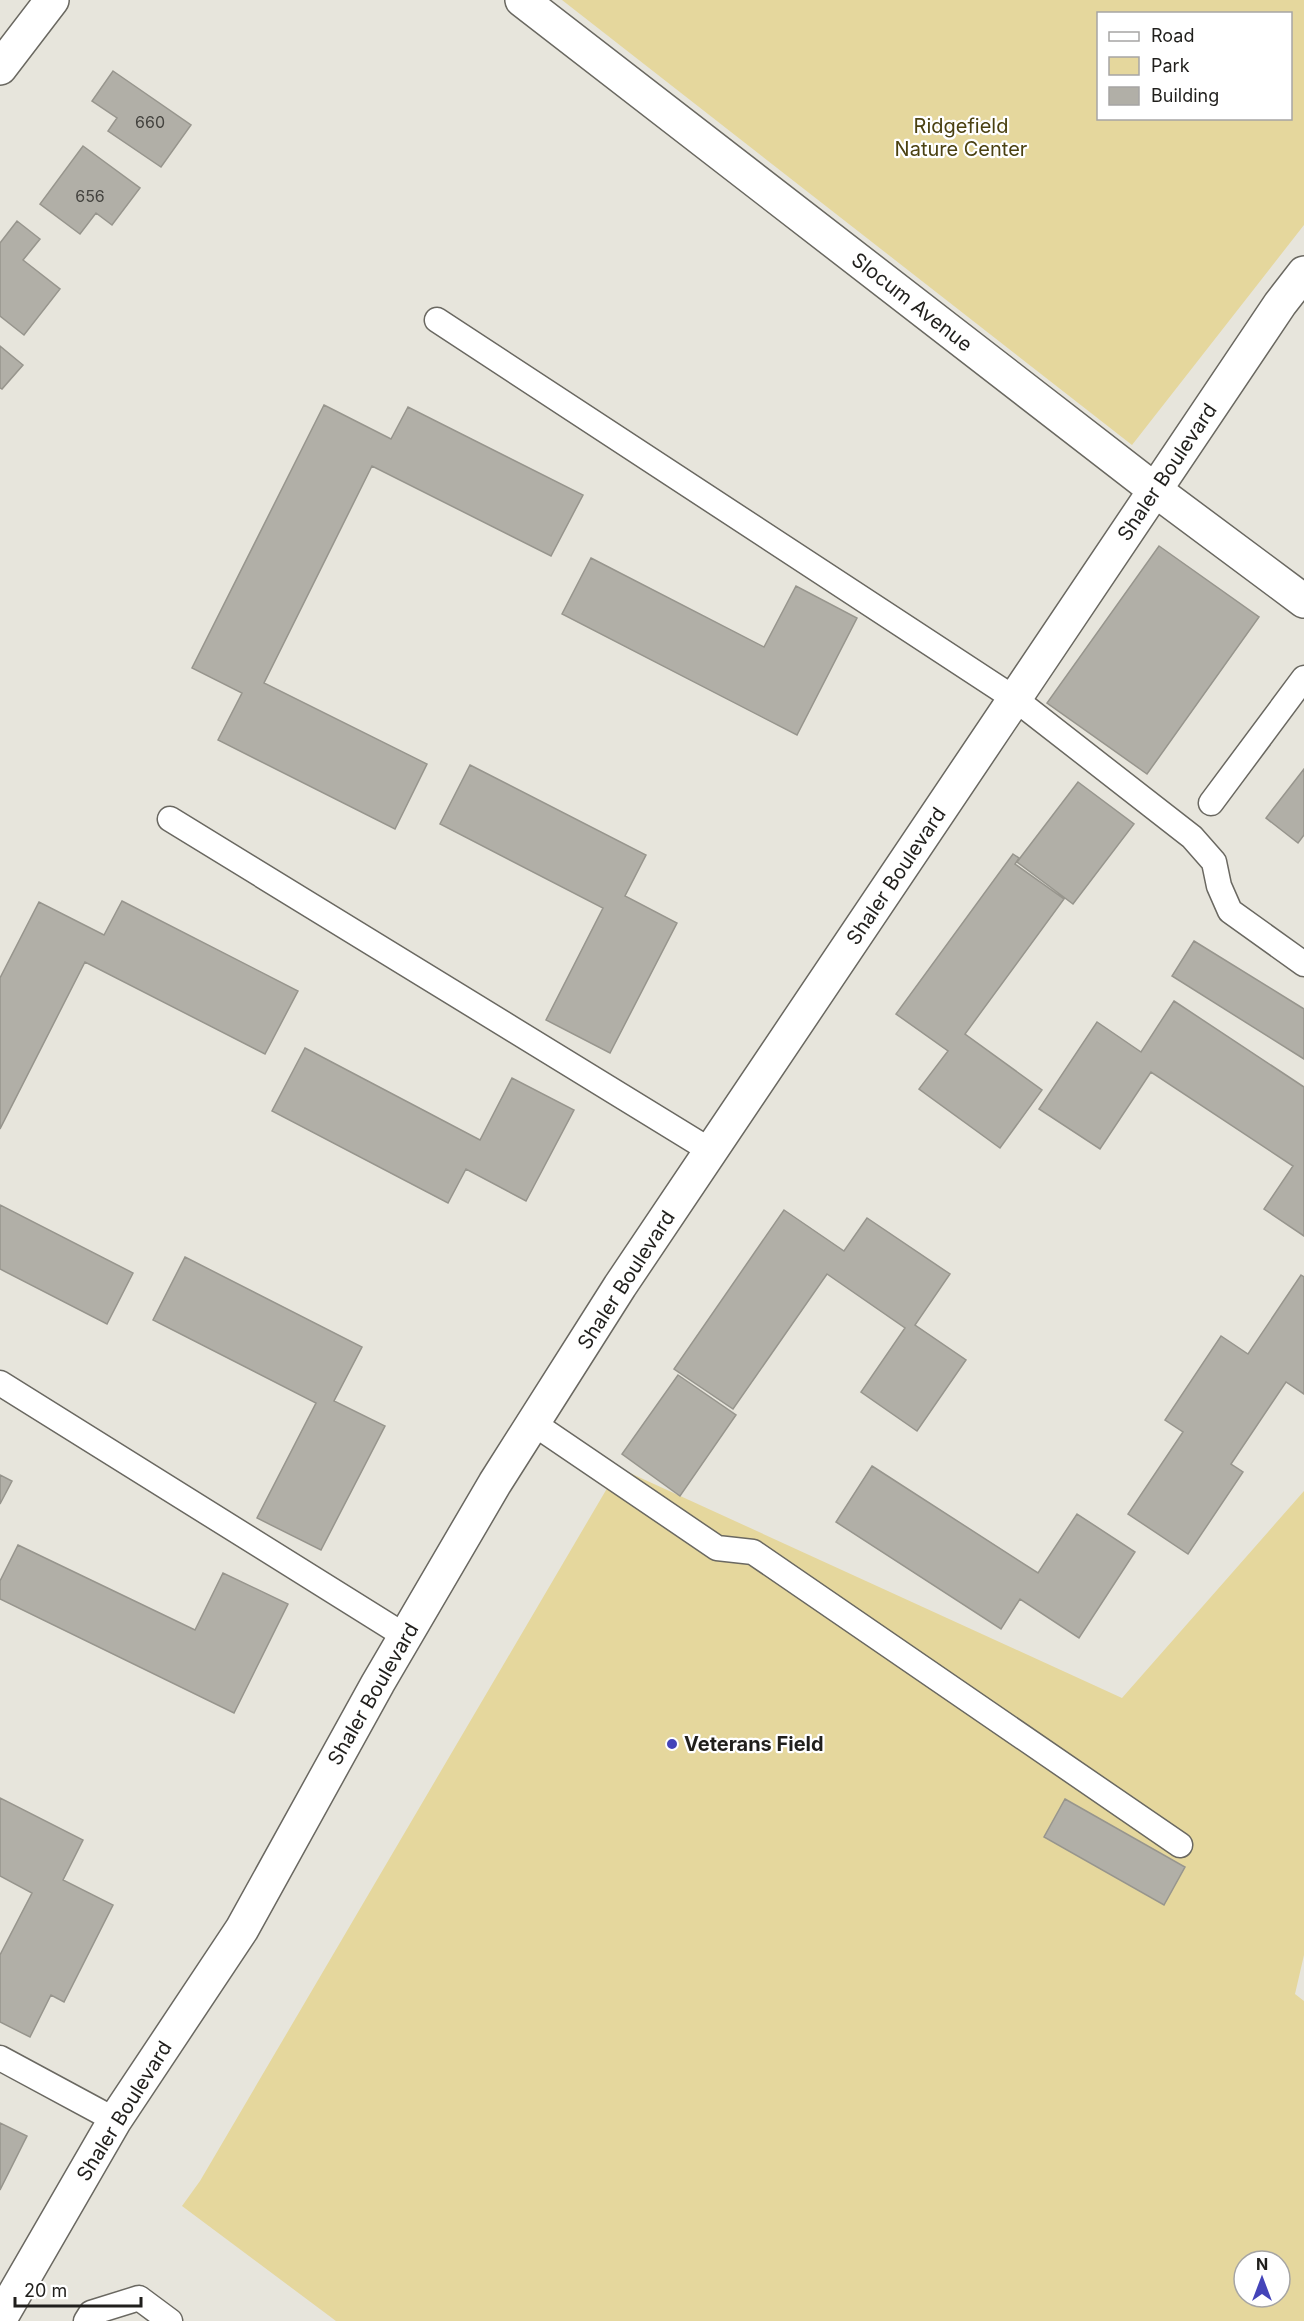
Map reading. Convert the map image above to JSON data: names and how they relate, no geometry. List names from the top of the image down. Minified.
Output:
{"streets":{"street":["Slocum Avenue","Shaler Boulevard"]},"crossings":[["Slocum Avenue","Shaler Boulevard"]],"parks":["Ridgefield Nature Center"],"places":["Veterans Field"],"house_numbers":["660","656"],"legend":["Road","Park","Building"],"scale_bar":"20 m","north":"top"}
